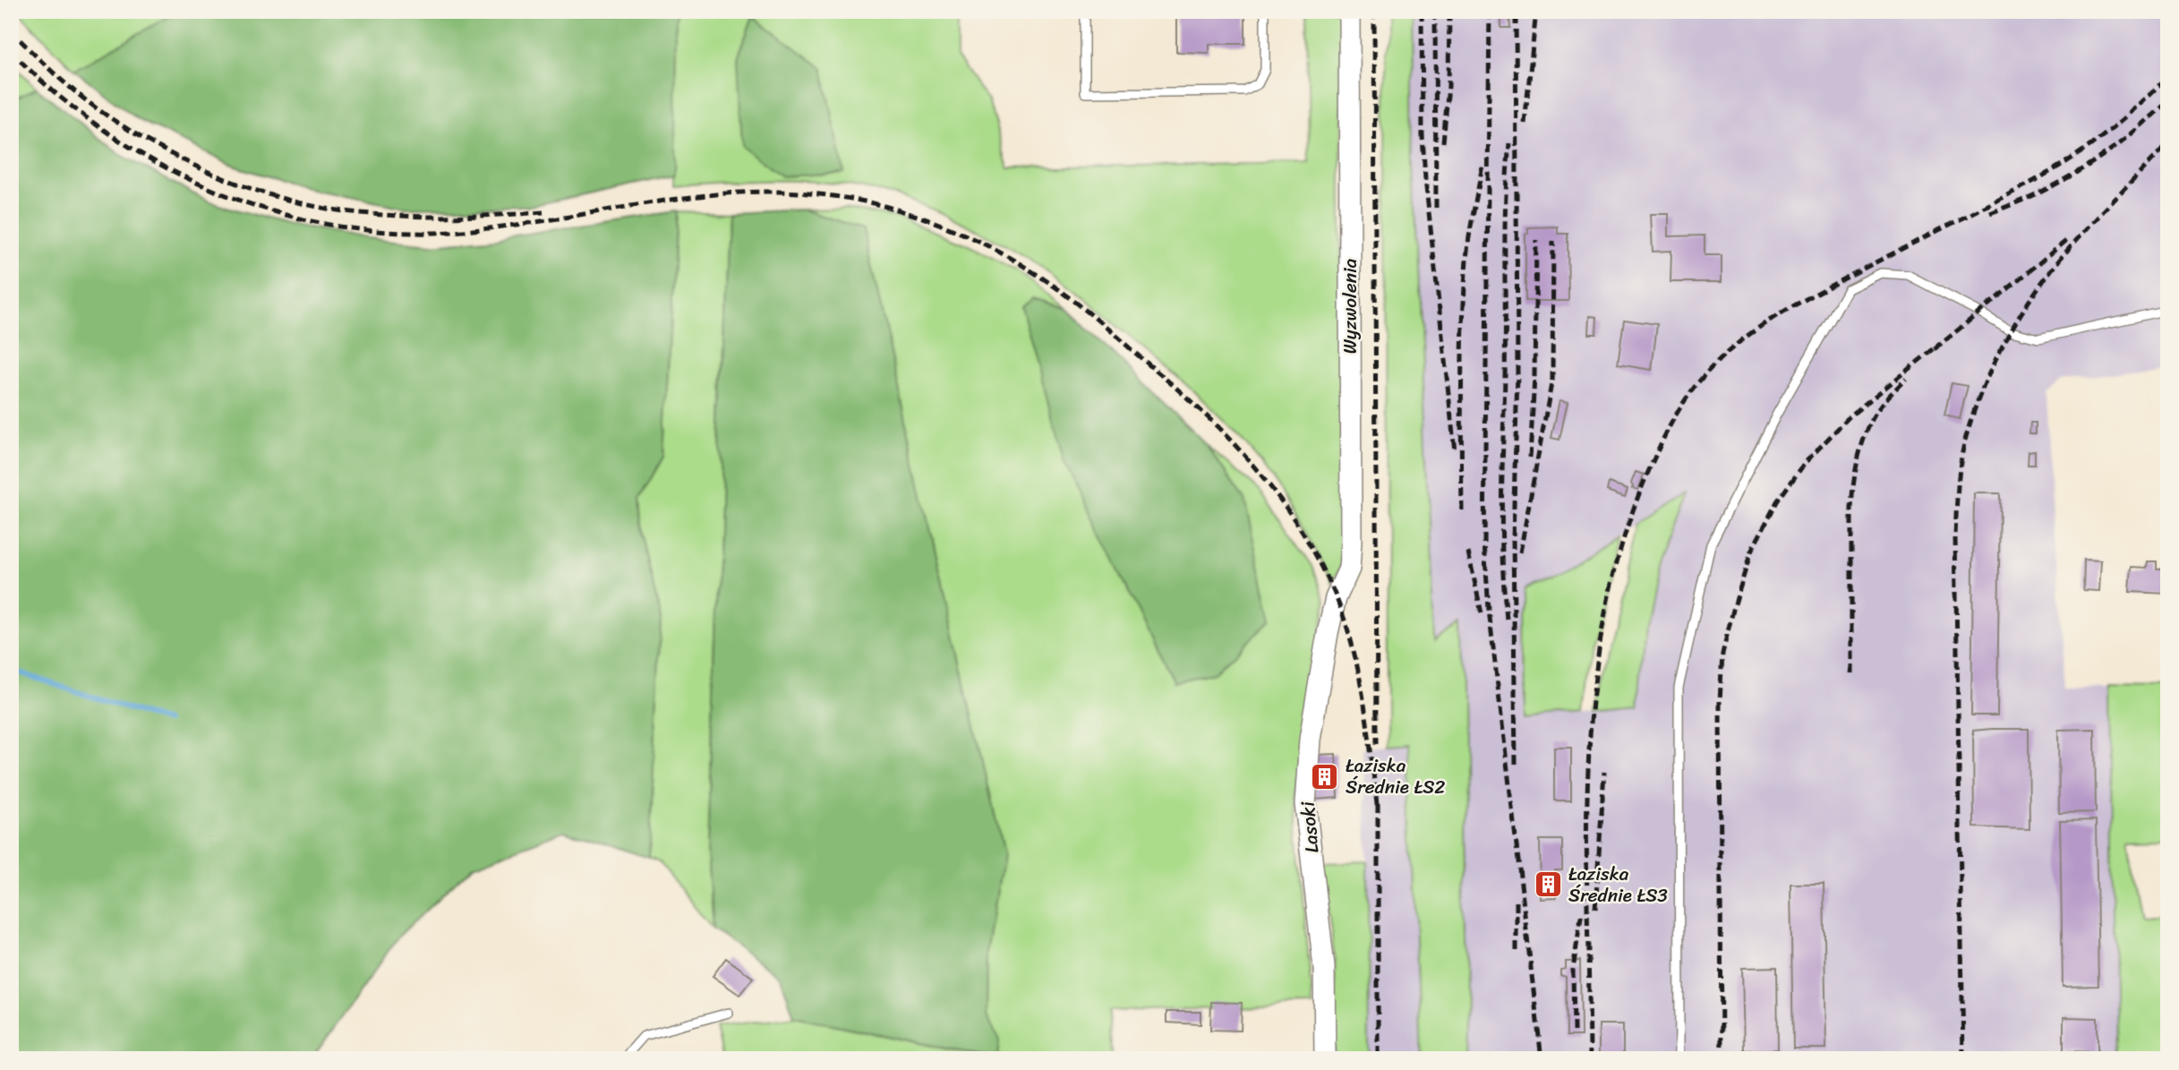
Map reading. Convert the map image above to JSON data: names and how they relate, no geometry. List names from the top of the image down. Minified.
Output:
{"streets":{"street":["Wyzwolenia","Lasoki"]},"crossings":[["Wyzwolenia","Lasoki"]],"places":{"building":["Łaziska Średnie ŁS2","Łaziska Średnie ŁS3"]}}
